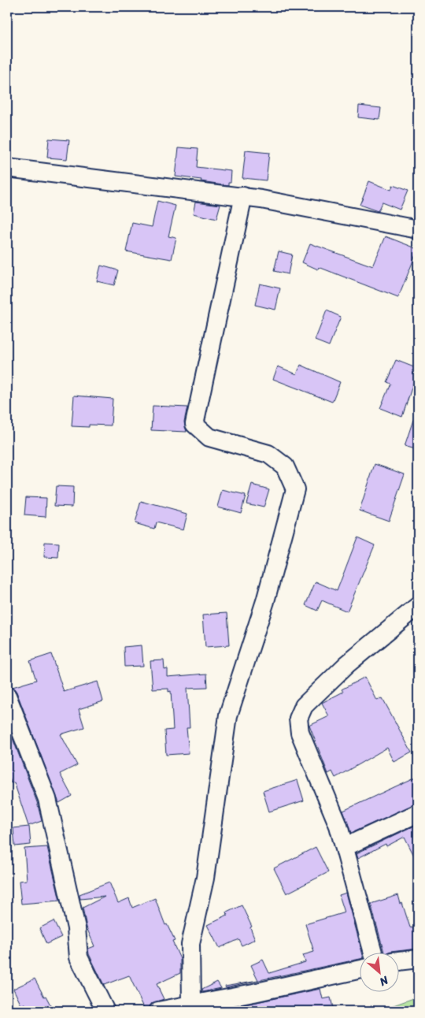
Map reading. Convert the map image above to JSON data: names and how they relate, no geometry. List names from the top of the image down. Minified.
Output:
{"north":"bottom right"}
